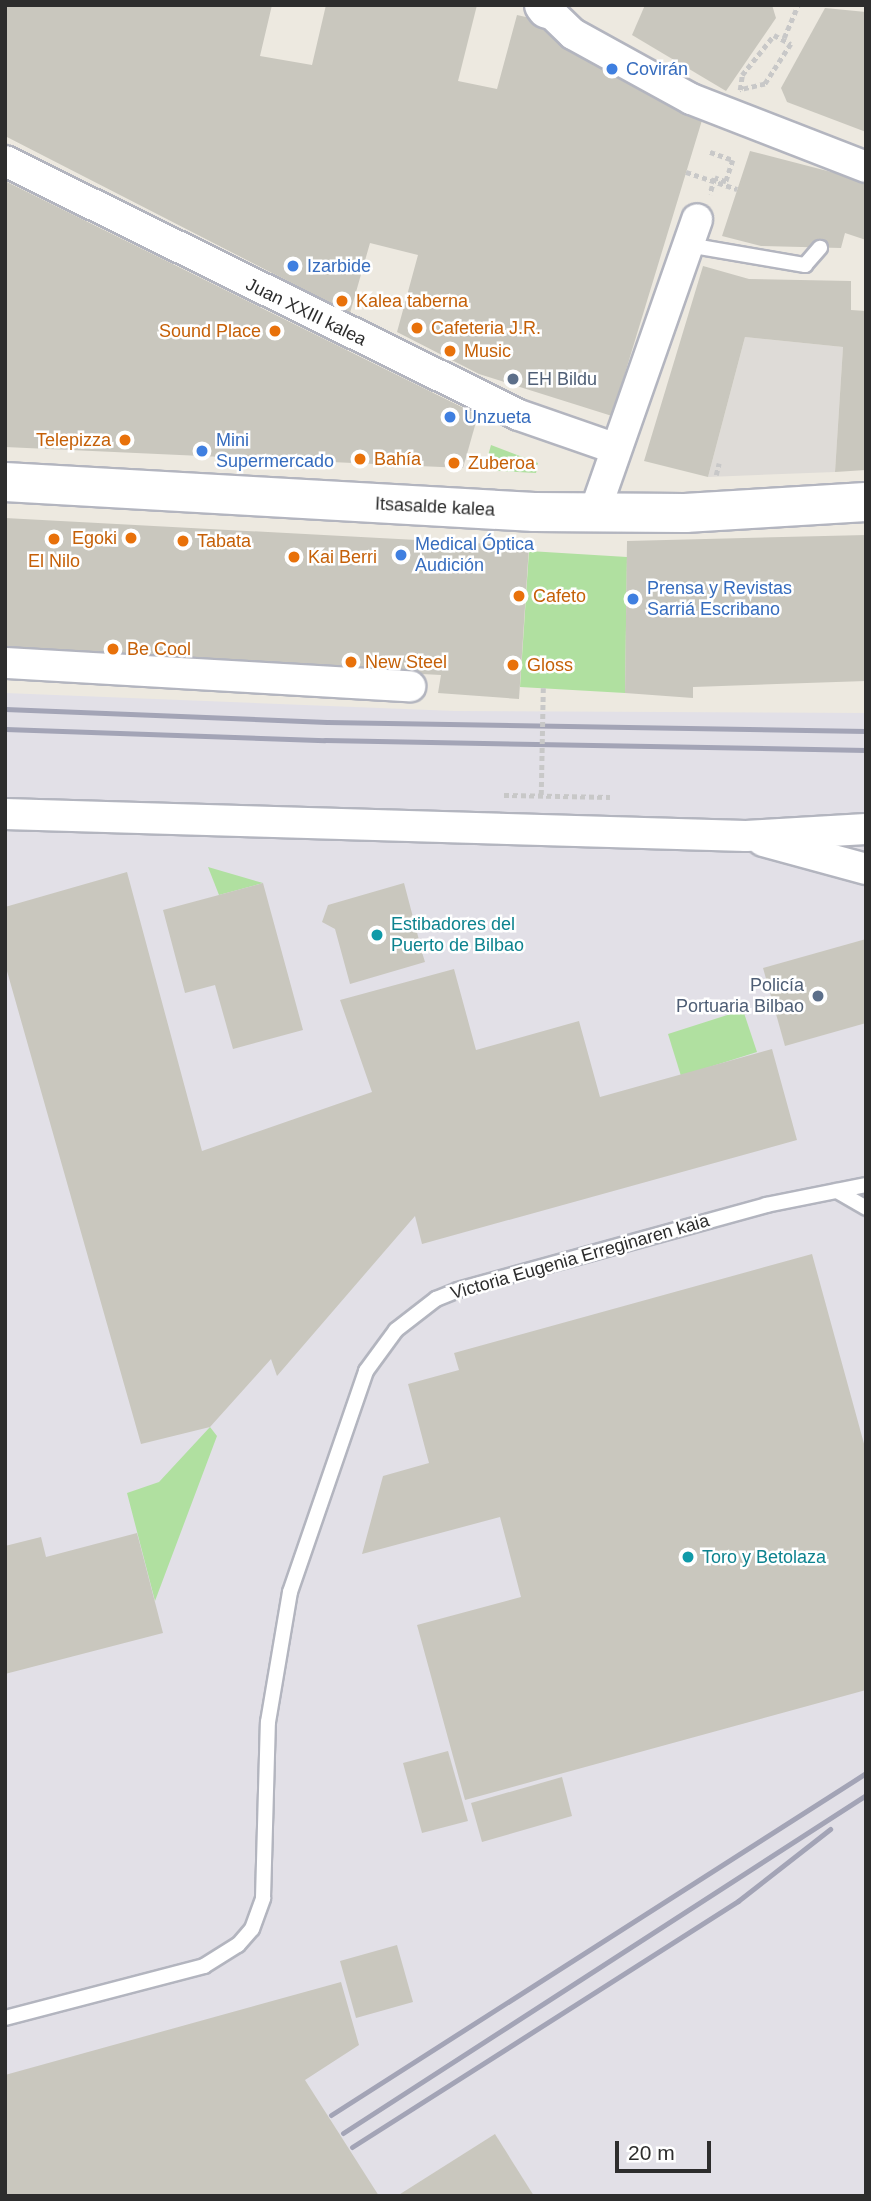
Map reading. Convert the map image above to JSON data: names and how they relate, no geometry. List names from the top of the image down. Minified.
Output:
{"streets":{"street":["Juan XXIII kalea","Itsasalde kalea"],"lane":["Victoria Eugenia Erreginaren kaia"]},"places":["Covirán","Izarbide","Kalea taberna","Cafeteria J.R.","Sound Place","Music","EH Bildu","Unzueta","Telepizza","Mini Supermercado","Bahía","Zuberoa","Egoki","El Nilo","Tabata","Medical Óptica Audición","Kai Berri","Cafeto","Prensa y Revistas Sarriá Escribano","Be Cool","New Steel","Gloss","Estibadores del Puerto de Bilbao","Policía Portuaria Bilbao","Toro y Betolaza"],"scale_bar":"20 m"}
